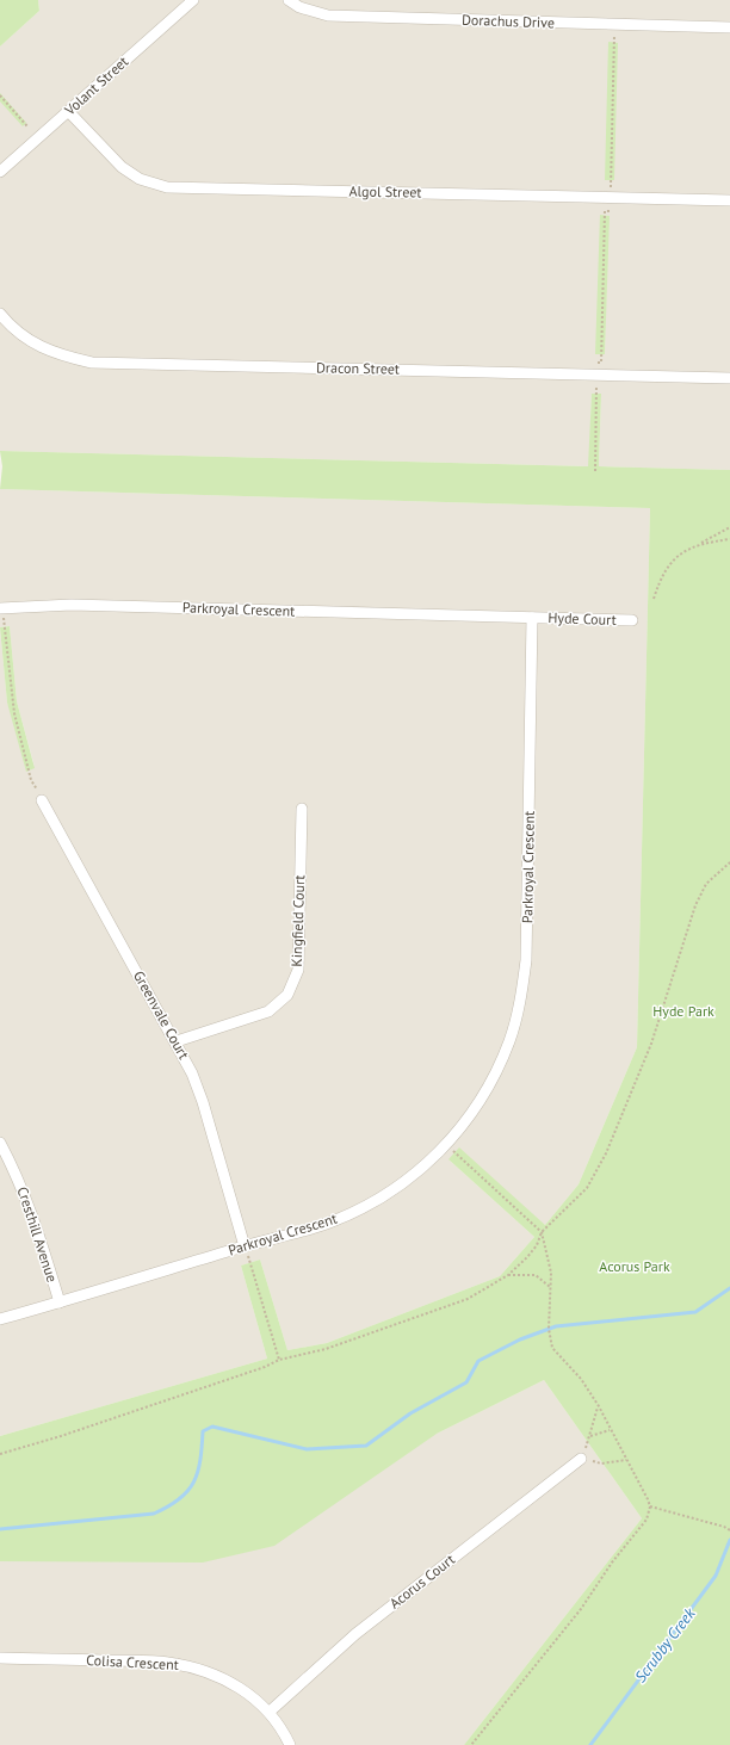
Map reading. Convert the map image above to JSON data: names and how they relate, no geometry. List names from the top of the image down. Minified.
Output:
{"streets":{"street":["Dorachus Drive","Volant Street","Algol Street","Dracon Street","Parkroyal Crescent","Hyde Court","Kingfield Court","Greenvale Court","Cresthill Avenue","Acorus Court","Colisa Crescent"]},"crossings":[["Volant Street","Algol Street"],["Parkroyal Crescent","Hyde Court"],["Parkroyal Crescent","Greenvale Court"],["Parkroyal Crescent","Cresthill Avenue"],["Kingfield Court","Greenvale Court"],["Acorus Court","Colisa Crescent"]],"water":["Scrubby Creek"],"parks":["Hyde Park","Acorus Park"]}
